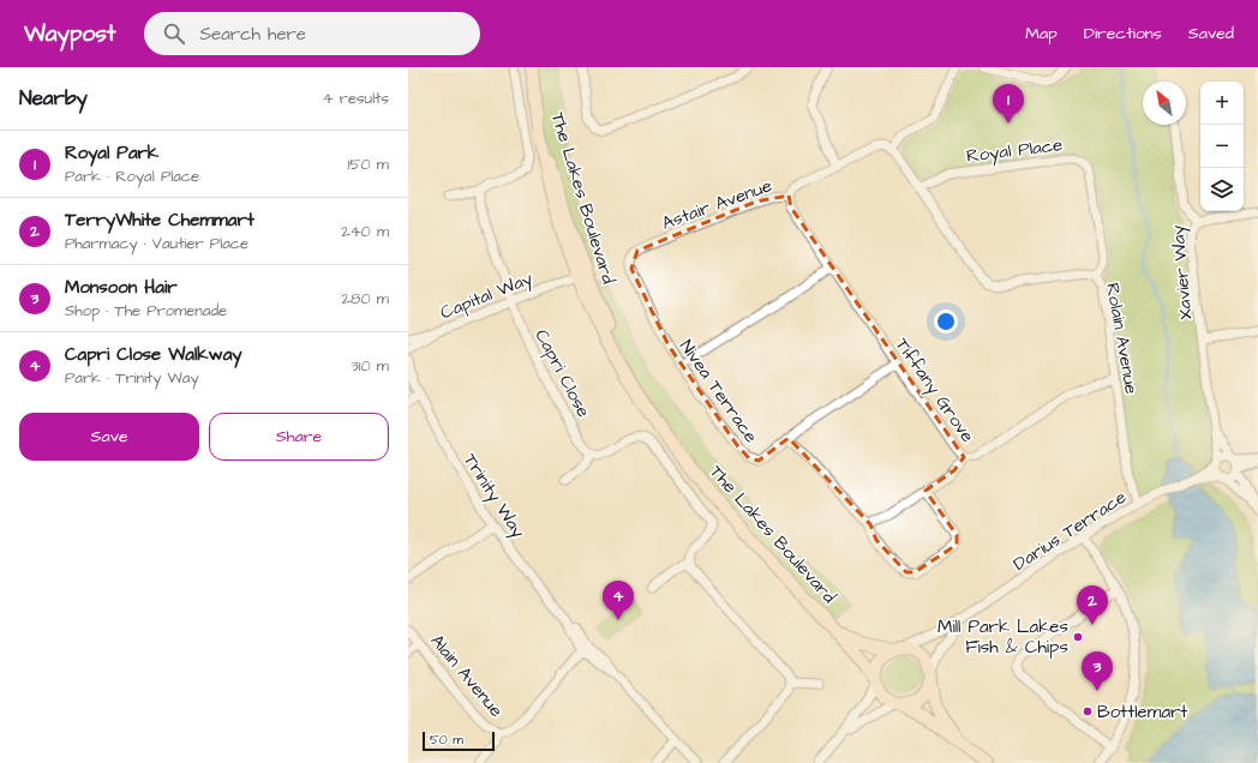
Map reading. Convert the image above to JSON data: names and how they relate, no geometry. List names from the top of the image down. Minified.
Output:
{"streets":{"street":["Royal Place","The Lakes Boulevard","Astair Avenue","Xavier Way","Capital Way","Rolain Avenue","Capri Close","Tiffany Grove","Nivea Terrace","Trinity Way","Darius Terrace","Alain Avenue"]},"crossings":[["Royal Place","Rolain Avenue"],["The Lakes Boulevard","Capital Way"],["The Lakes Boulevard","Darius Terrace"],["Astair Avenue","Rolain Avenue"],["Astair Avenue","Tiffany Grove"],["Astair Avenue","Nivea Terrace"],["Xavier Way","Darius Terrace"],["Capital Way","Capri Close"],["Rolain Avenue","Tiffany Grove"],["Rolain Avenue","Darius Terrace"],["Tiffany Grove","Nivea Terrace"],["Trinity Way","Alain Avenue"]],"places":["Mill Park Lakes Fish & Chips","Bottlemart"],"scale_bar":"50 m","north":"top left","page":{"header":"Waypost","search":"Search here","nav":["Map","Directions","Saved"],"heading":["Nearby","4 results"],"map_buttons":["+","−"],"pins":["1","4","2","3"],"list":[{"mark":"1","name":"Royal Park","note":"Park · Royal Place","value":"150 m"},{"mark":"2","name":"TerryWhite Chemmart","note":"Pharmacy · Vautier Place","value":"240 m"},{"mark":"3","name":"Monsoon Hair","note":"Shop · The Promenade","value":"280 m"},{"mark":"4","name":"Capri Close Walkway","note":"Park · Trinity Way","value":"310 m"}],"buttons":["Save","Share"],"scale":"50 m"}}
